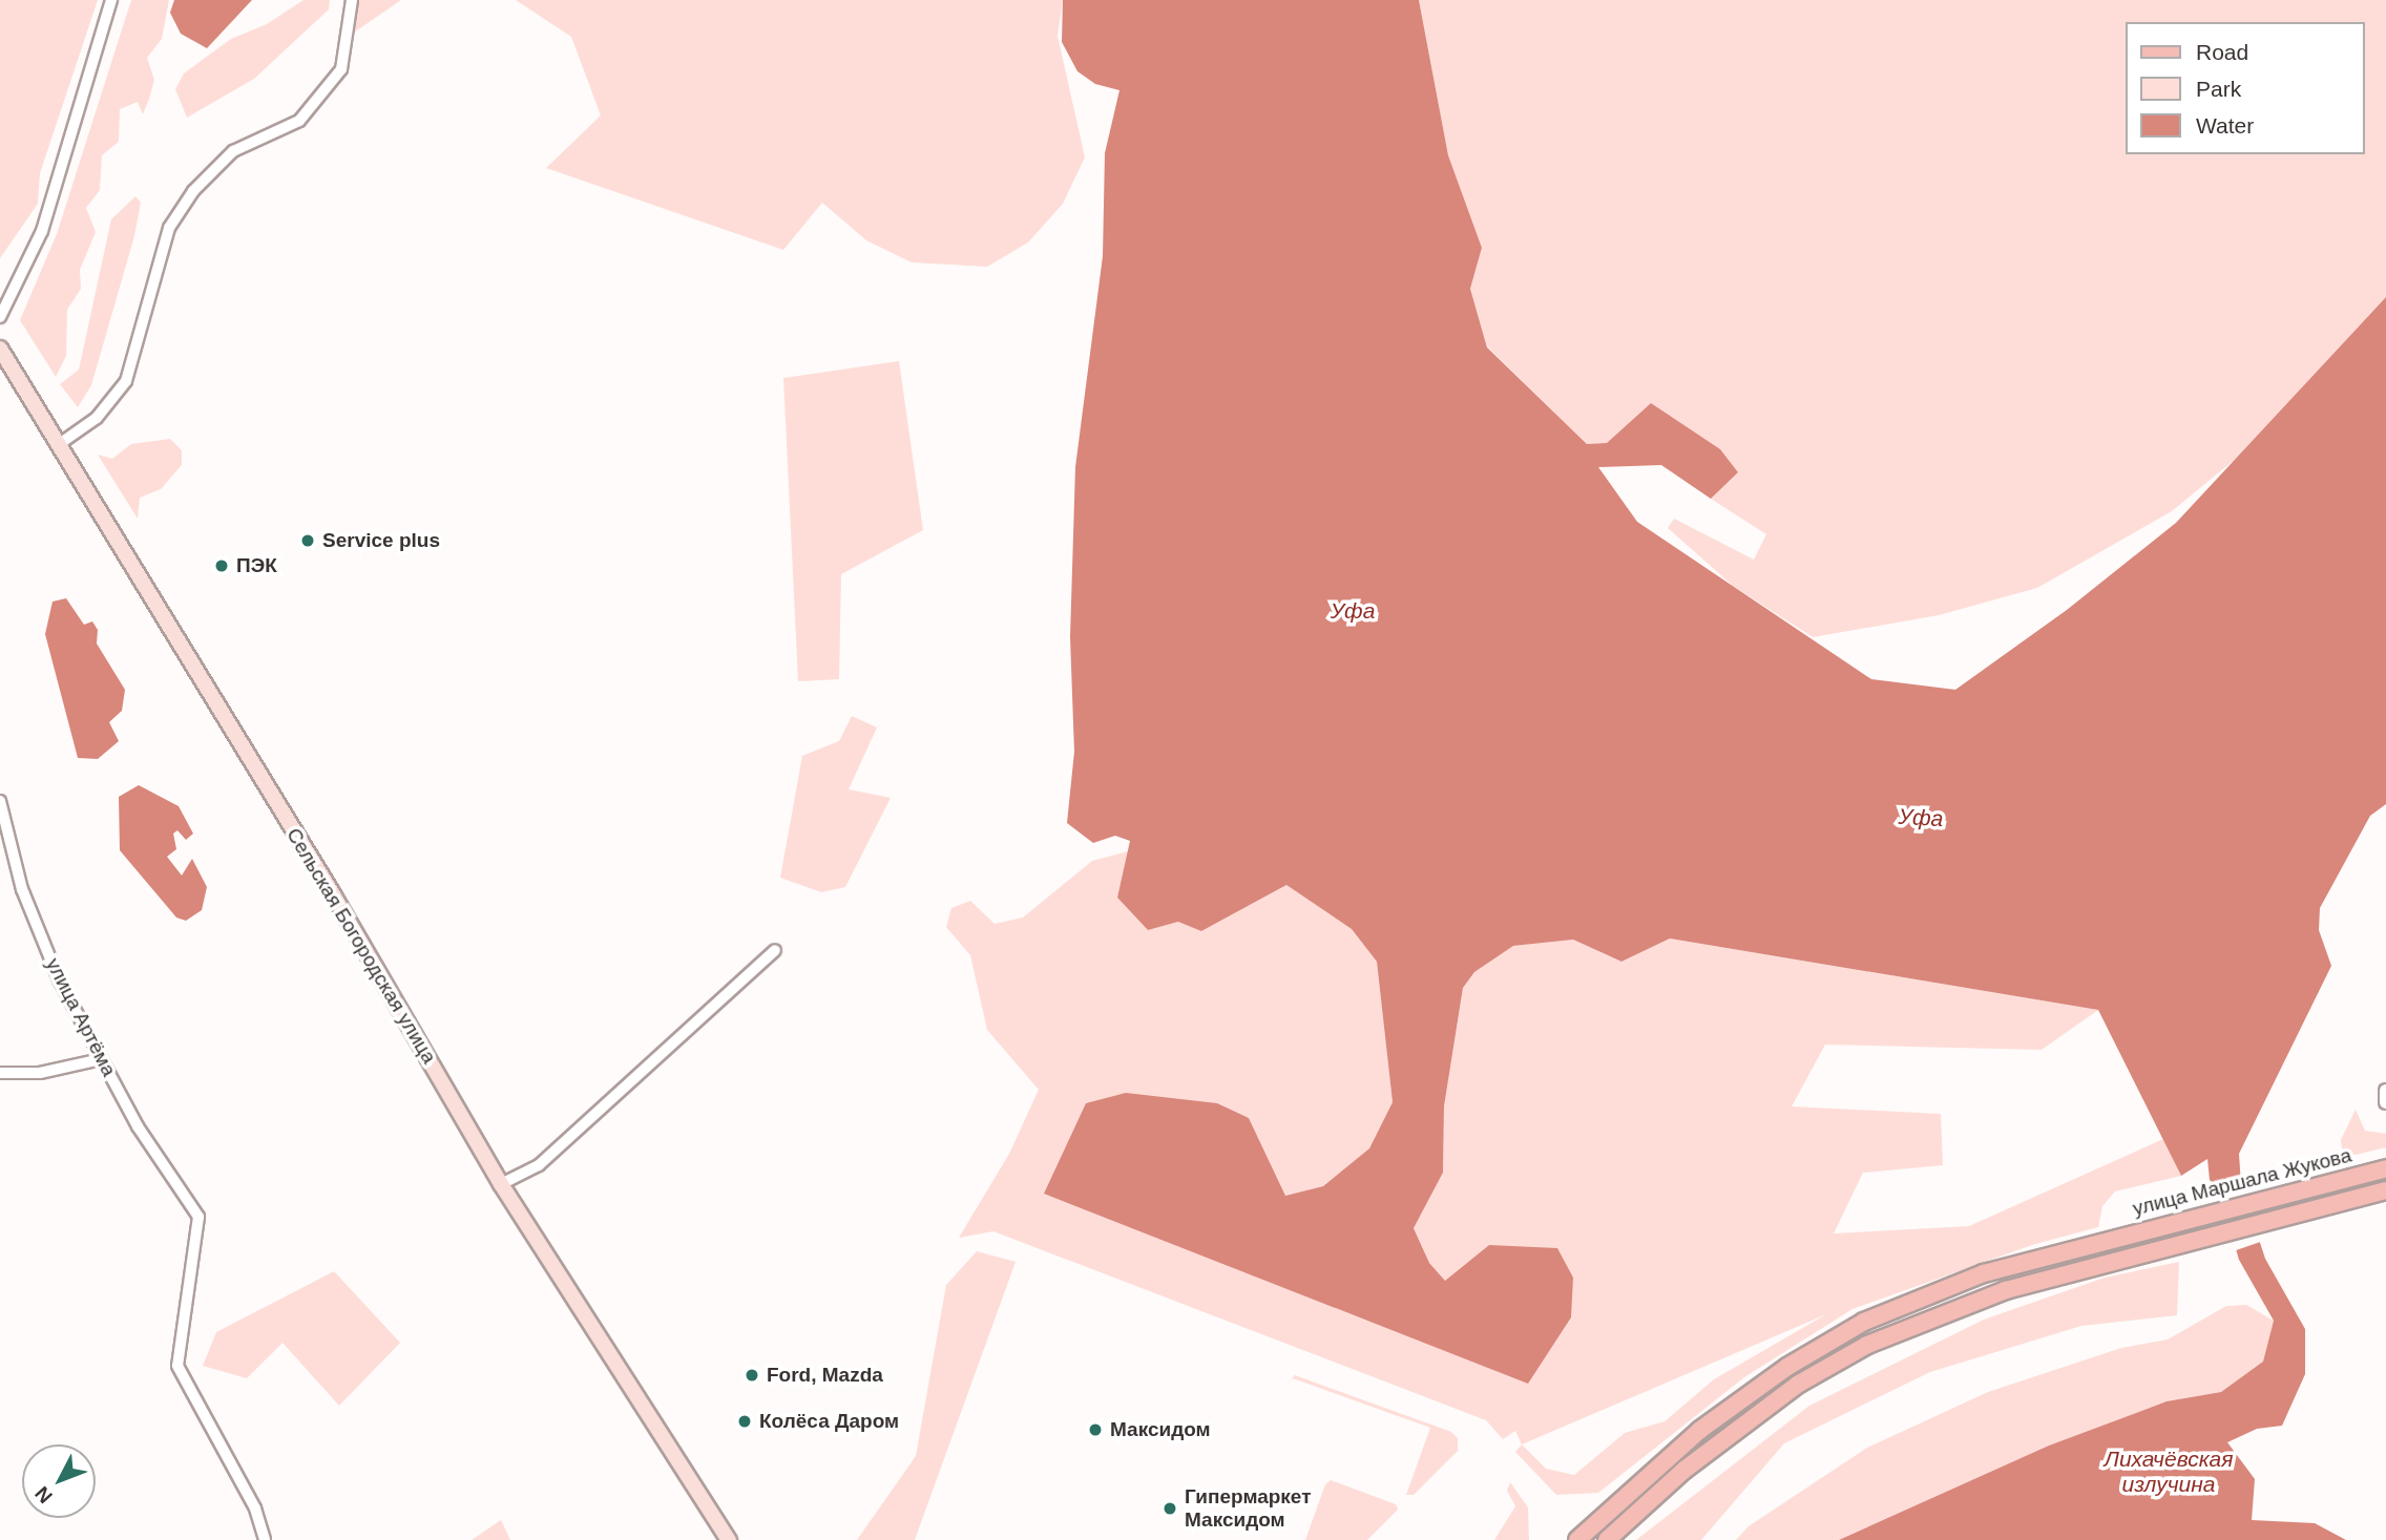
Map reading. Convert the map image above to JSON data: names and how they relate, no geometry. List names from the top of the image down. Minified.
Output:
{"streets":{"main road":["Сельская Богородская улица","улица Маршала Жукова"],"street":["улица Артёма"]},"water":["Уфа","Лихачёвская излучина"],"places":["Service plus","ПЭК","Ford, Mazda","Колёса Даром","Максидом","Гипермаркет Максидом"],"legend":["Road","Park","Water"],"north":"bottom left"}
